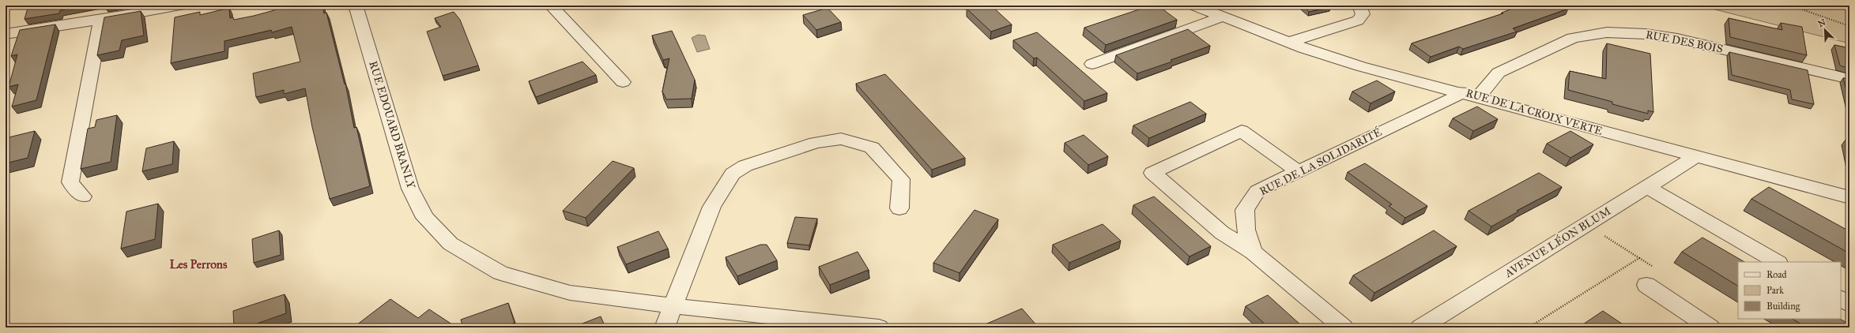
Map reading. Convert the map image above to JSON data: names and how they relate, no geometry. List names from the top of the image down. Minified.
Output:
{"streets":{"street":["RUE DES BOIS","RUE DE LA CROIX VERTE","RUE EDOUARD BRANLY","RUE DE LA SOLIDARITÉ","AVENUE LÉON BLUM"]},"crossings":[["RUE DES BOIS","RUE DE LA CROIX VERTE"],["RUE DE LA CROIX VERTE","RUE DE LA SOLIDARITÉ"],["RUE DE LA CROIX VERTE","AVENUE LÉON BLUM"]],"districts":["Les Perrons"],"legend":["Road","Park","Building"],"north":"top left"}
